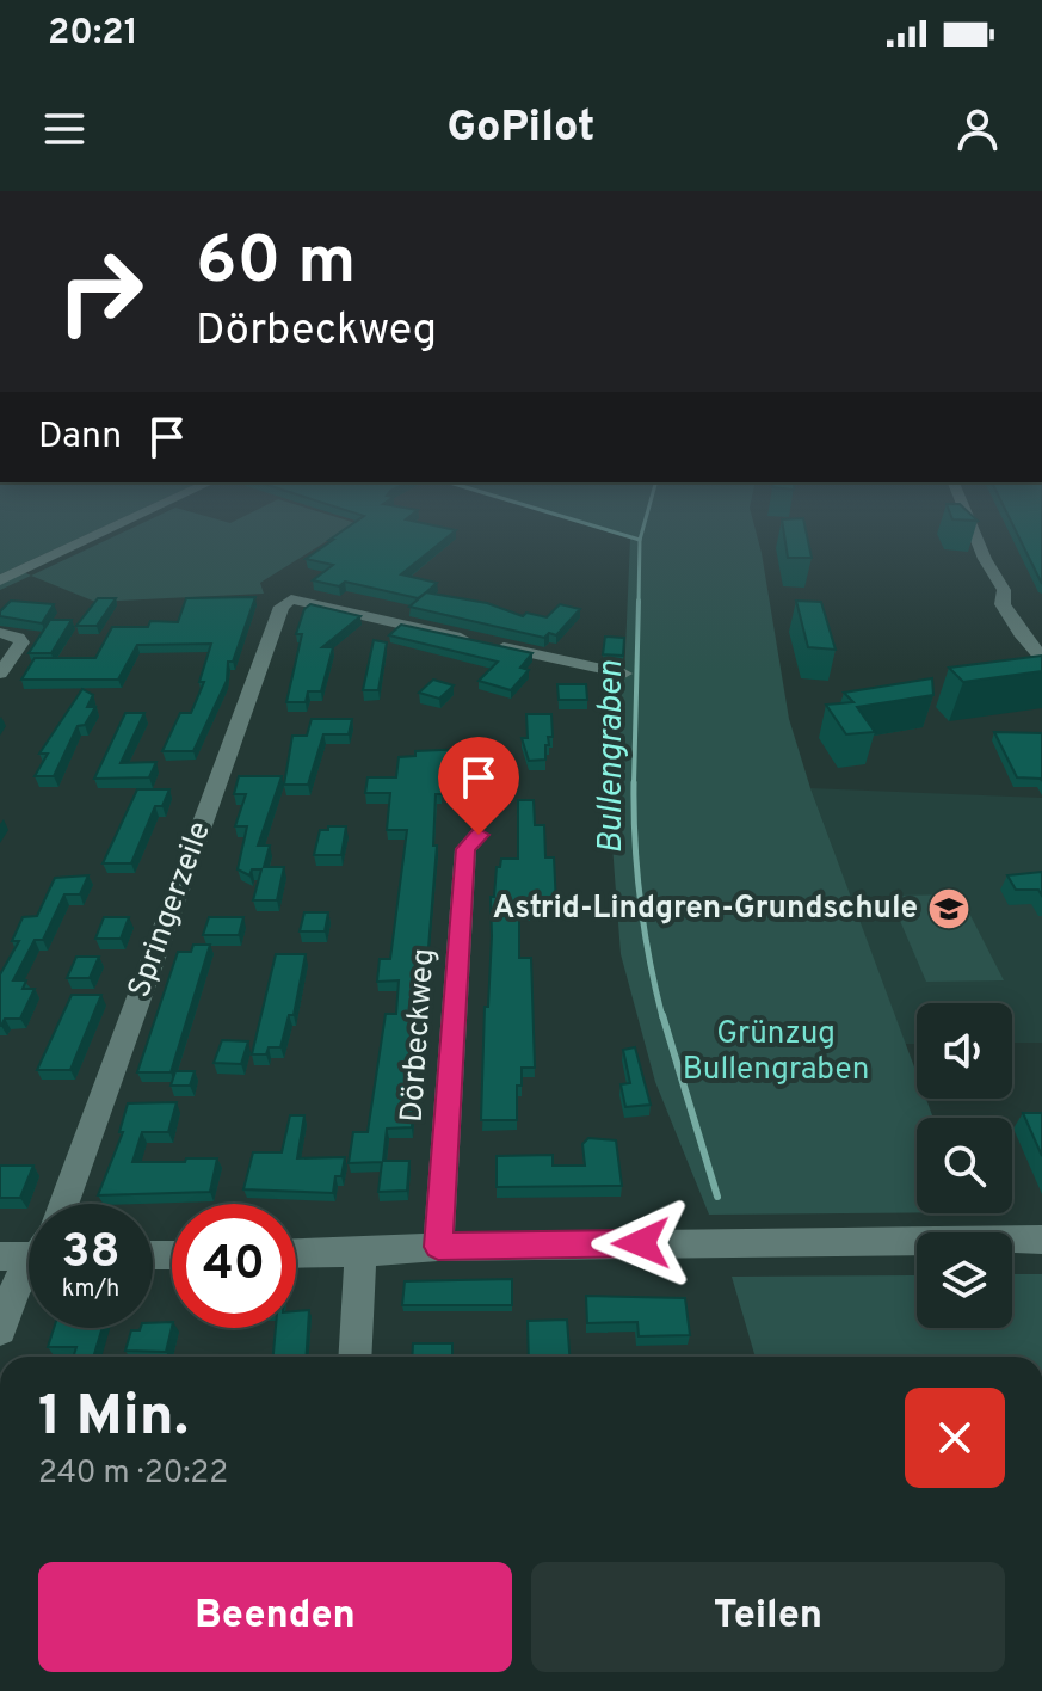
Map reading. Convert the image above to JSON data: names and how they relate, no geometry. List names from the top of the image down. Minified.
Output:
{"streets":{"street":["Springerzeile","Dörbeckweg"]},"water":["Bullengraben"],"parks":["Grünzug Bullengraben"],"places":{"school or university":["Astrid-Lindgren-Grundschule"]},"page":{"status":"20:21","header":"GoPilot","turn":["60 m","Dörbeckweg"],"then":"Dann","speed":"38 km/h","limit":"40","heading":["1 Min.","240 m · 20:22"],"buttons":["Beenden","Teilen"]}}
